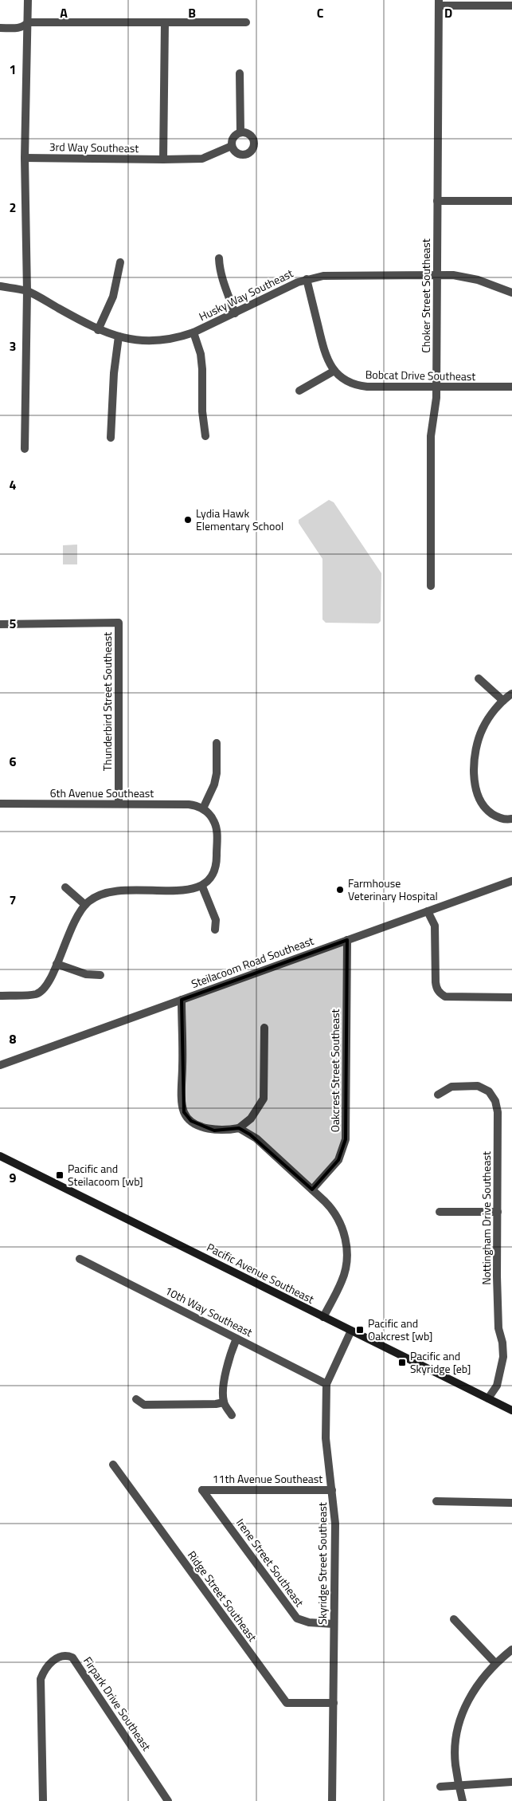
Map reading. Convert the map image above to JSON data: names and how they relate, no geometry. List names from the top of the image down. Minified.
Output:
{"streets":{"main road":["Pacific Avenue Southeast"],"street":["3rd Way Southeast","Husky Way Southeast","Choker Street Southeast","Bobcat Drive Southeast","Thunderbird Street Southeast","6th Avenue Southeast","Steilacoom Road Southeast","Oakcrest Street Southeast","Nottingham Drive Southeast","10th Way Southeast","11th Avenue Southeast","Irene Street Southeast","Skyridge Street Southeast","Ridge Street Southeast","Firpark Drive Southeast"]},"crossings":[["Husky Way Southeast","Choker Street Southeast"],["Husky Way Southeast","Bobcat Drive Southeast"],["Choker Street Southeast","Bobcat Drive Southeast"],["Thunderbird Street Southeast","6th Avenue Southeast"],["Steilacoom Road Southeast","Oakcrest Street Southeast"],["Nottingham Drive Southeast","Pacific Avenue Southeast"],["Pacific Avenue Southeast","Skyridge Street Southeast"],["10th Way Southeast","Skyridge Street Southeast"],["11th Avenue Southeast","Irene Street Southeast"],["11th Avenue Southeast","Skyridge Street Southeast"],["Irene Street Southeast","Skyridge Street Southeast"],["Skyridge Street Southeast","Ridge Street Southeast"]],"places":{"other":["Lydia Hawk Elementary School","Farmhouse Veterinary Hospital"],"transit":["Pacific and Steilacoom [wb]","Pacific and Oakcrest [wb]","Pacific and Skyridge [eb]"]},"grid":{"columns":["A","B","C","D"],"rows":["1","2","3","4","5","6","7","8","9"]}}
